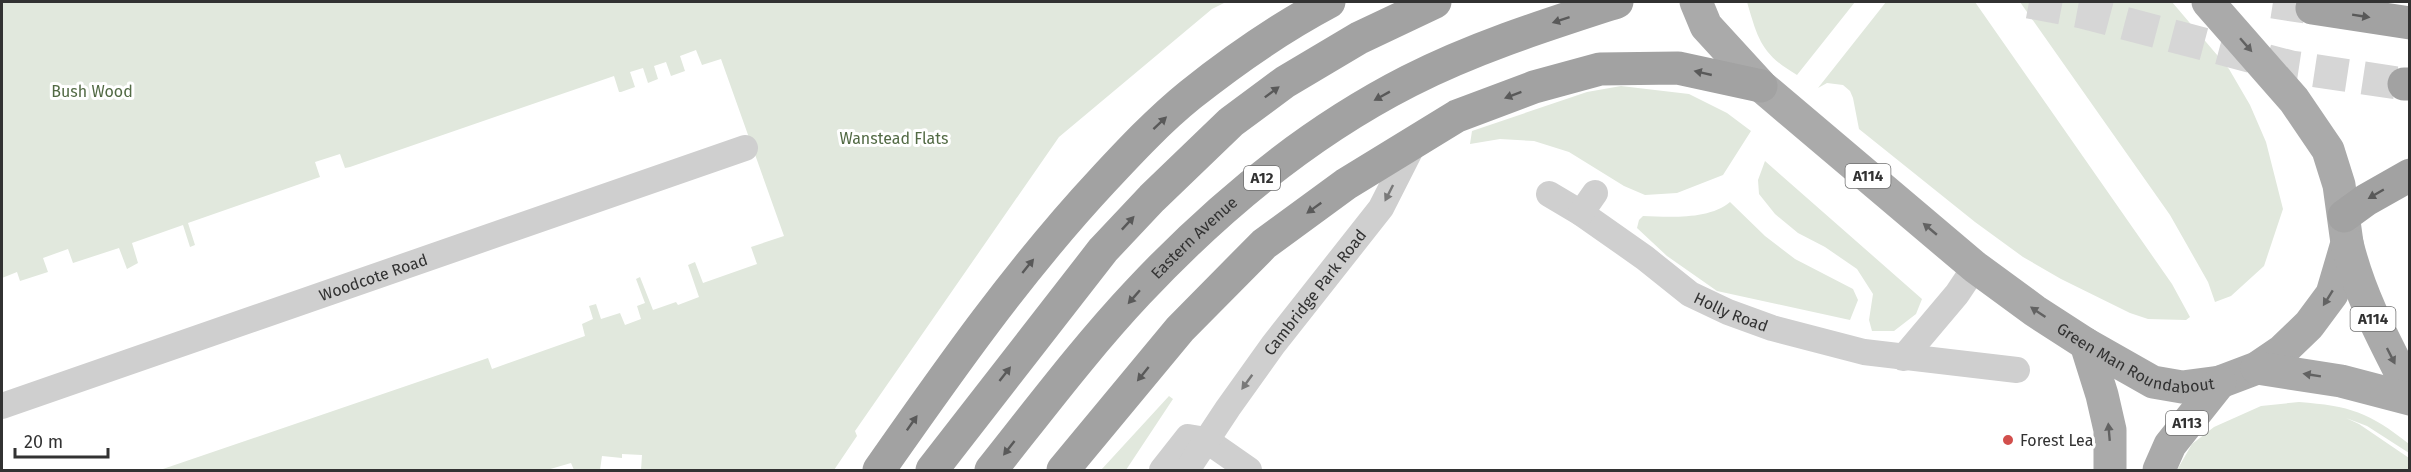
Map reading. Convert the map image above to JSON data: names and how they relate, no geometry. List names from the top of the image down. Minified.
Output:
{"streets":{"highway":["A12","Eastern Avenue"],"main road":["A114","Green Man Roundabout","A113"],"street":["Woodcote Road","Cambridge Park Road","Holly Road"]},"crossings":[["A114","Green Man Roundabout"],["Green Man Roundabout","A113"]],"one_way":["Cambridge Park Road"],"parks":["Bush Wood","Wanstead Flats"],"places":["Forest Lea"],"scale_bar":"20 m"}
